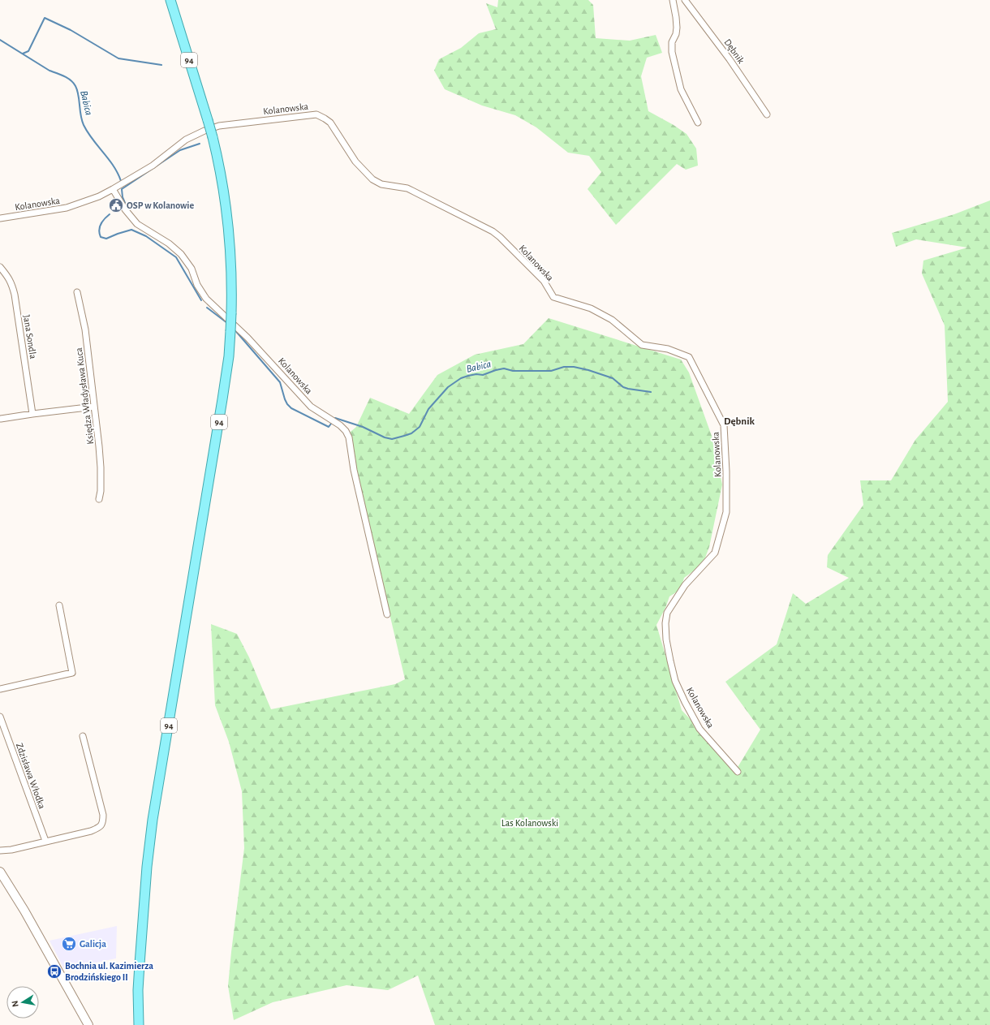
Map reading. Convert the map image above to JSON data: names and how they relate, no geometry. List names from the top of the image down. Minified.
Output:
{"streets":{"main road":["94"],"street":["Dębnik","Kolanowska","Jana Sondla","Księdza Władysława Kuca","Zdzisława Włodka"]},"districts":["Dębnik"],"water":["Babica"],"parks":["Las Kolanowski"],"places":{"public building":["OSP w Kolanowie"],"supermarket":["Galicja"],"bus stop":["Bochnia ul. Kazimierza Brodzińskiego II"]},"north":"left"}
